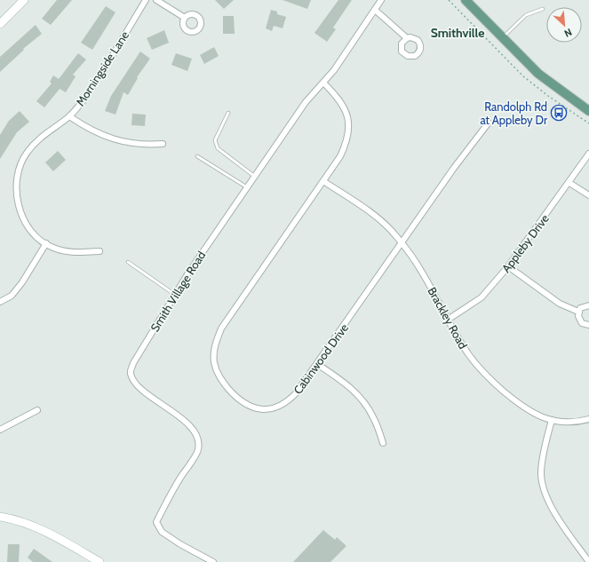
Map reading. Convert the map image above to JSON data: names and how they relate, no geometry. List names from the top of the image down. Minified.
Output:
{"streets":{"street":["Morningside Lane","Appleby Drive","Smith Village Road","Brackley Road","Cabinwood Drive"]},"crossings":[["Appleby Drive","Brackley Road"],["Smith Village Road","Cabinwood Drive"],["Brackley Road","Cabinwood Drive"]],"districts":["Smithville"],"places":{"bus stop":["Randolph Rd at Appleby Dr"]},"north":"bottom right"}
